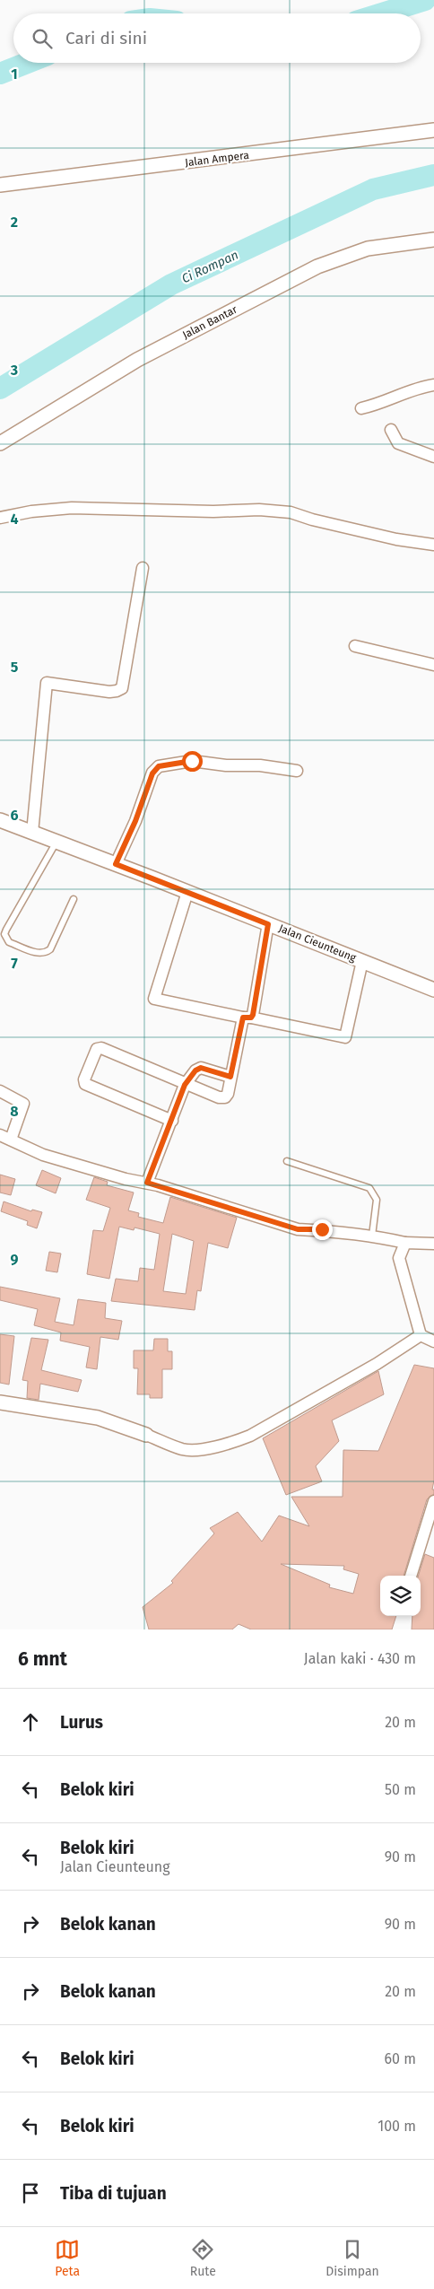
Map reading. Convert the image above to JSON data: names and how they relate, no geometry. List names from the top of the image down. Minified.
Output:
{"streets":{"street":["Jalan Ampera","Jalan Bantar","Jalan Cieunteung"]},"water":["Ci Rompan"],"page":{"search":"Cari di sini","heading":["6 mnt","Jalan kaki · 430 m"],"list":[["Lurus","20 m"],["Belok kiri","50 m"],["Belok kiri","Jalan Cieunteung","90 m"],["Belok kanan","90 m"],["Belok kanan","20 m"],["Belok kiri","60 m"],["Belok kiri","100 m"],"Tiba di tujuan"],"nav":["Peta","Rute","Disimpan"]},"grid":{"rows":["1","2","3","4","5","6","7","8","9"]}}
